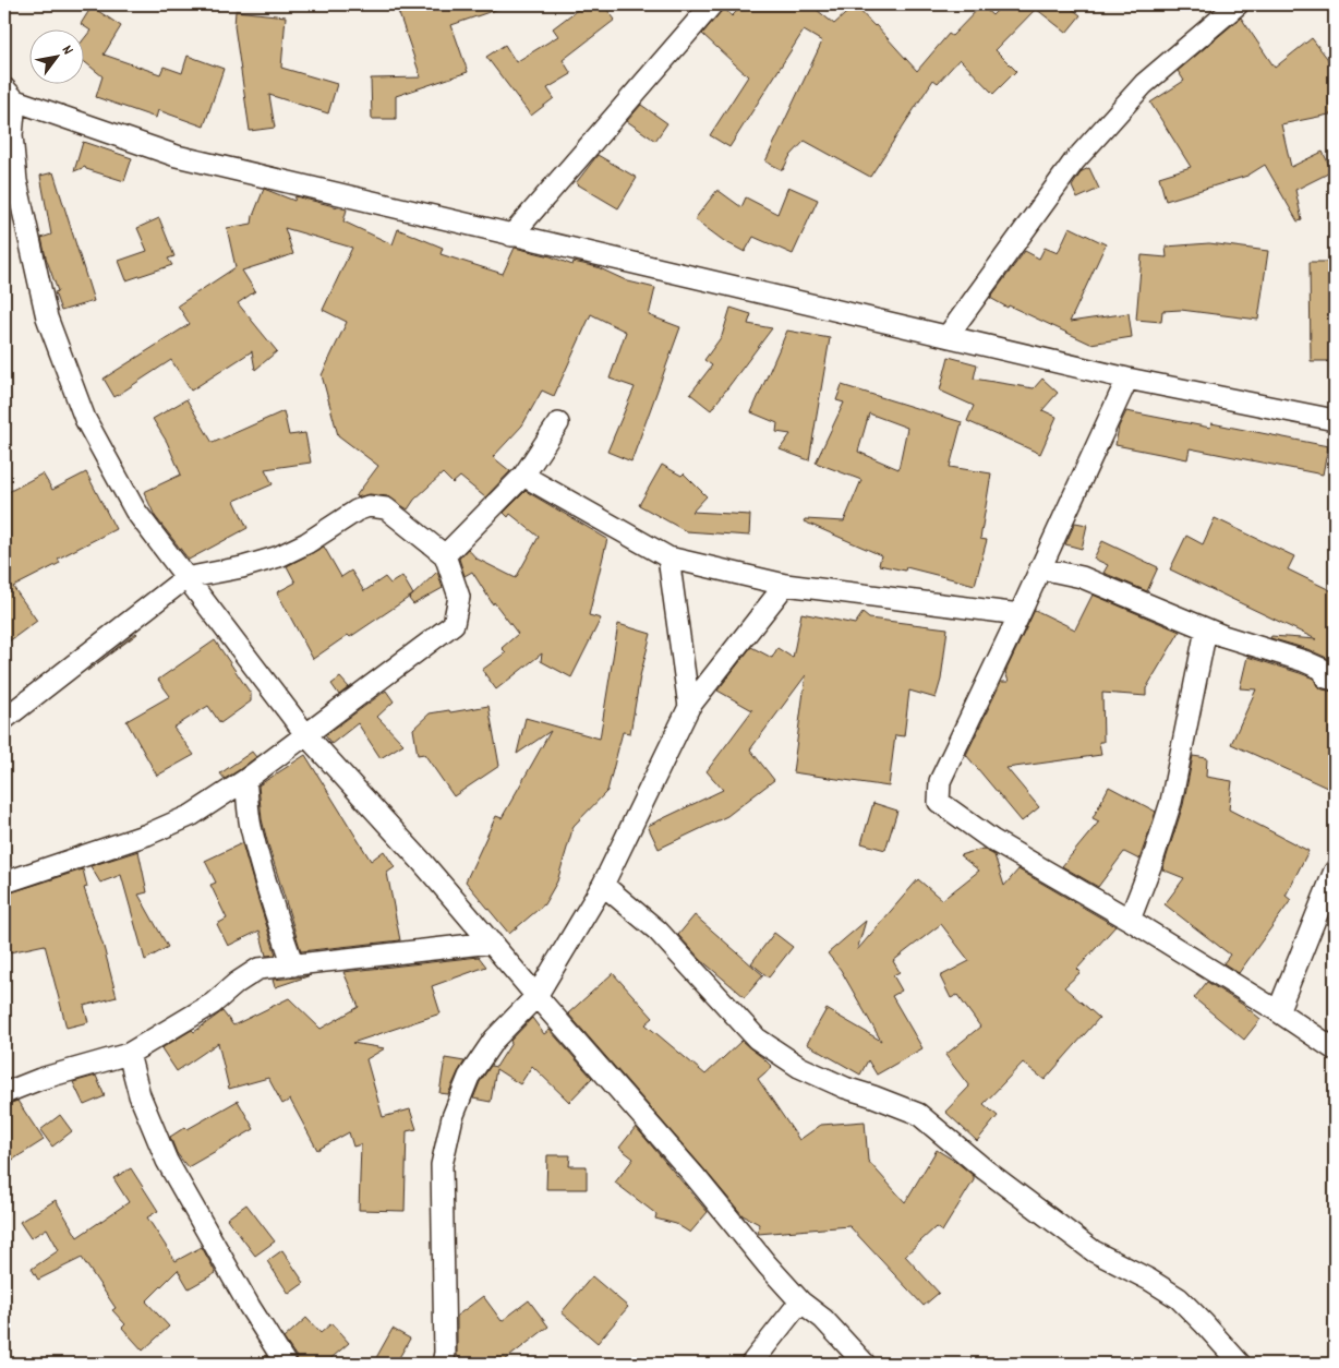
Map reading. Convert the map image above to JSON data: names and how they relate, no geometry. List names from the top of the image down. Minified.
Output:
{"north":"top right"}
